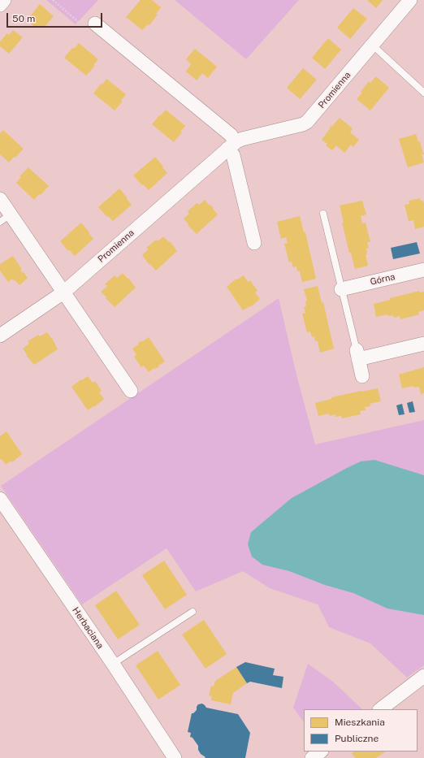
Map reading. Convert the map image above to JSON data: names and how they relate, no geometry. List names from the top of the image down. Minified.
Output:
{"streets":{"street":["Promienna","Górna","Herbaciana"]},"legend":["Mieszkania","Publiczne"],"scale_bar":"50 m"}
